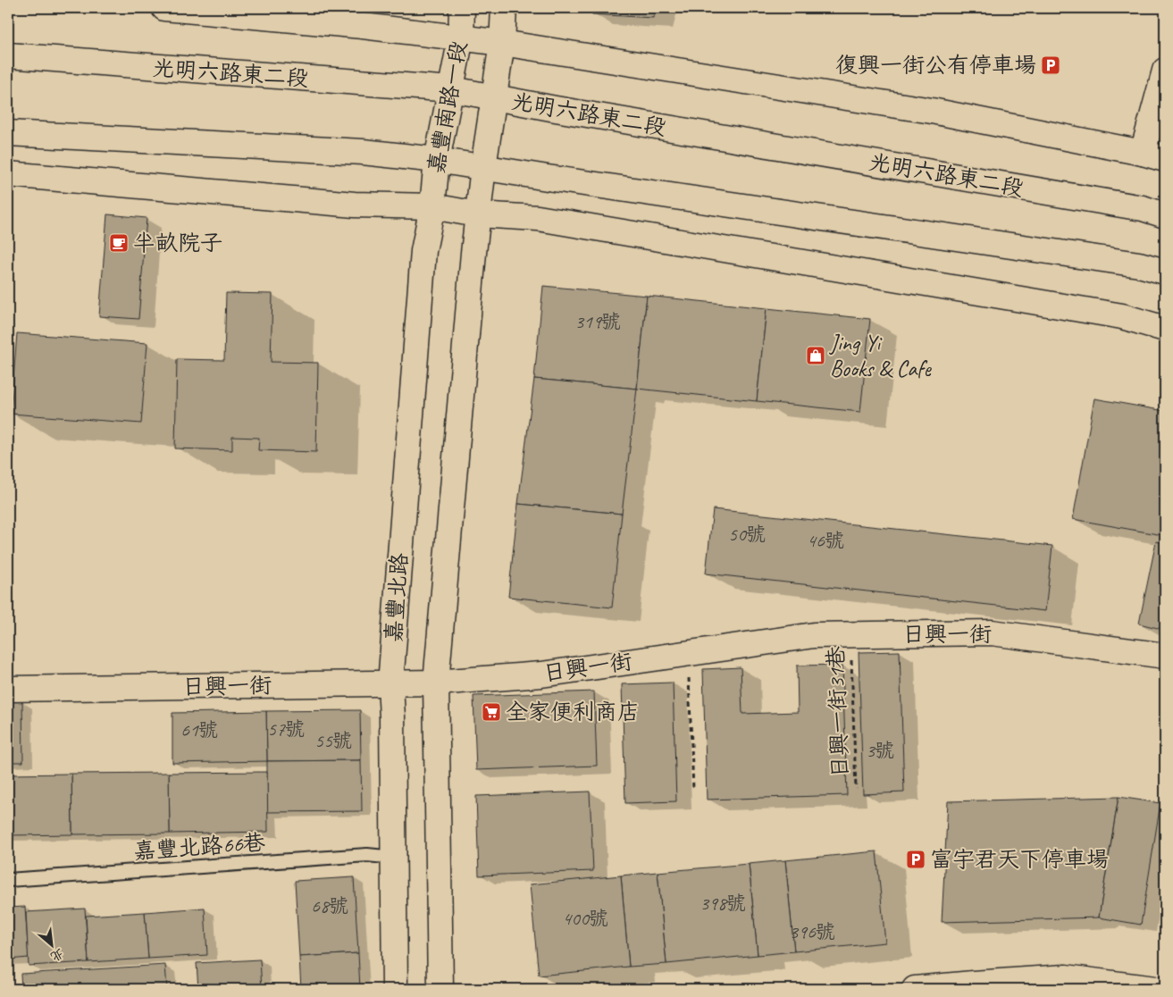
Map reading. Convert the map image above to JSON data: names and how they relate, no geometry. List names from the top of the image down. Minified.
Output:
{"streets":{"street":["光明六路東二段","嘉豐南路一段","嘉豐北路","日興一街"],"lane":["嘉豐北路66巷"],"path":["日興一街31巷"]},"crossings":[["光明六路東二段","嘉豐南路一段"],["嘉豐南路一段","嘉豐北路"],["嘉豐北路","日興一街"],["嘉豐北路","嘉豐北路66巷"],["日興一街","日興一街31巷"]],"places":{"parking":["復興一街公有停車場","富宇君天下停車場"],"cafe":["半畝院子"],"shop":["Jing Yi Books & Cafe"],"supermarket":["全家便利商店"]},"house_numbers":["319號","50號","46號","57號","61號","55號","3號","398號","68號","400號","396號"],"north":"bottom right"}
